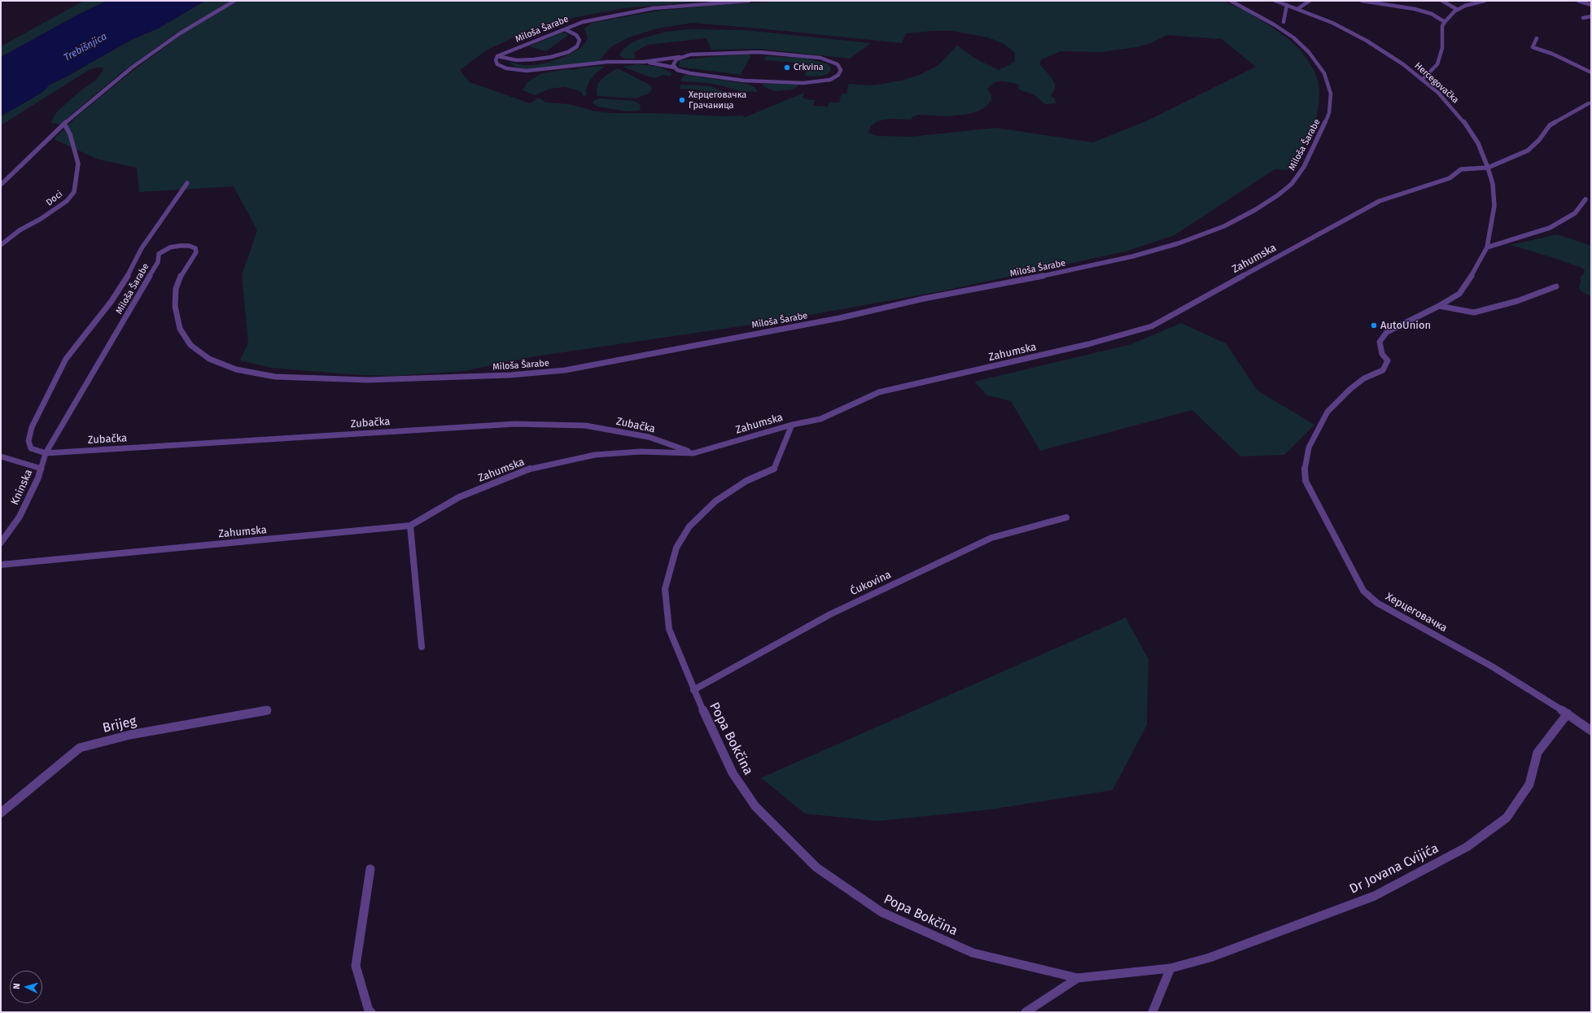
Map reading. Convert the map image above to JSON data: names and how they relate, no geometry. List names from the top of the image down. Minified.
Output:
{"streets":{"street":["Miloša Šarabe","Hercegovačka","Doci","Zahumska","Zubačka","Kninska","Ćukovina","Херцеговачка","Brijeg","Popa Bokčina","Dr Jovana Cvijića"]},"crossings":[["Miloša Šarabe","Zubačka"],["Miloša Šarabe","Kninska"],["Hercegovačka","Zahumska"],["Hercegovačka","Херцеговачка"],["Zahumska","Zubačka"],["Zahumska","Popa Bokčina"],["Zubačka","Kninska"],["Ćukovina","Popa Bokčina"],["Херцеговачка","Dr Jovana Cvijića"],["Popa Bokčina","Dr Jovana Cvijića"]],"water":["Trebišnjica"],"places":["Crkvina","Херцеговачка Грачаница","AutoUnion"],"north":"left"}
